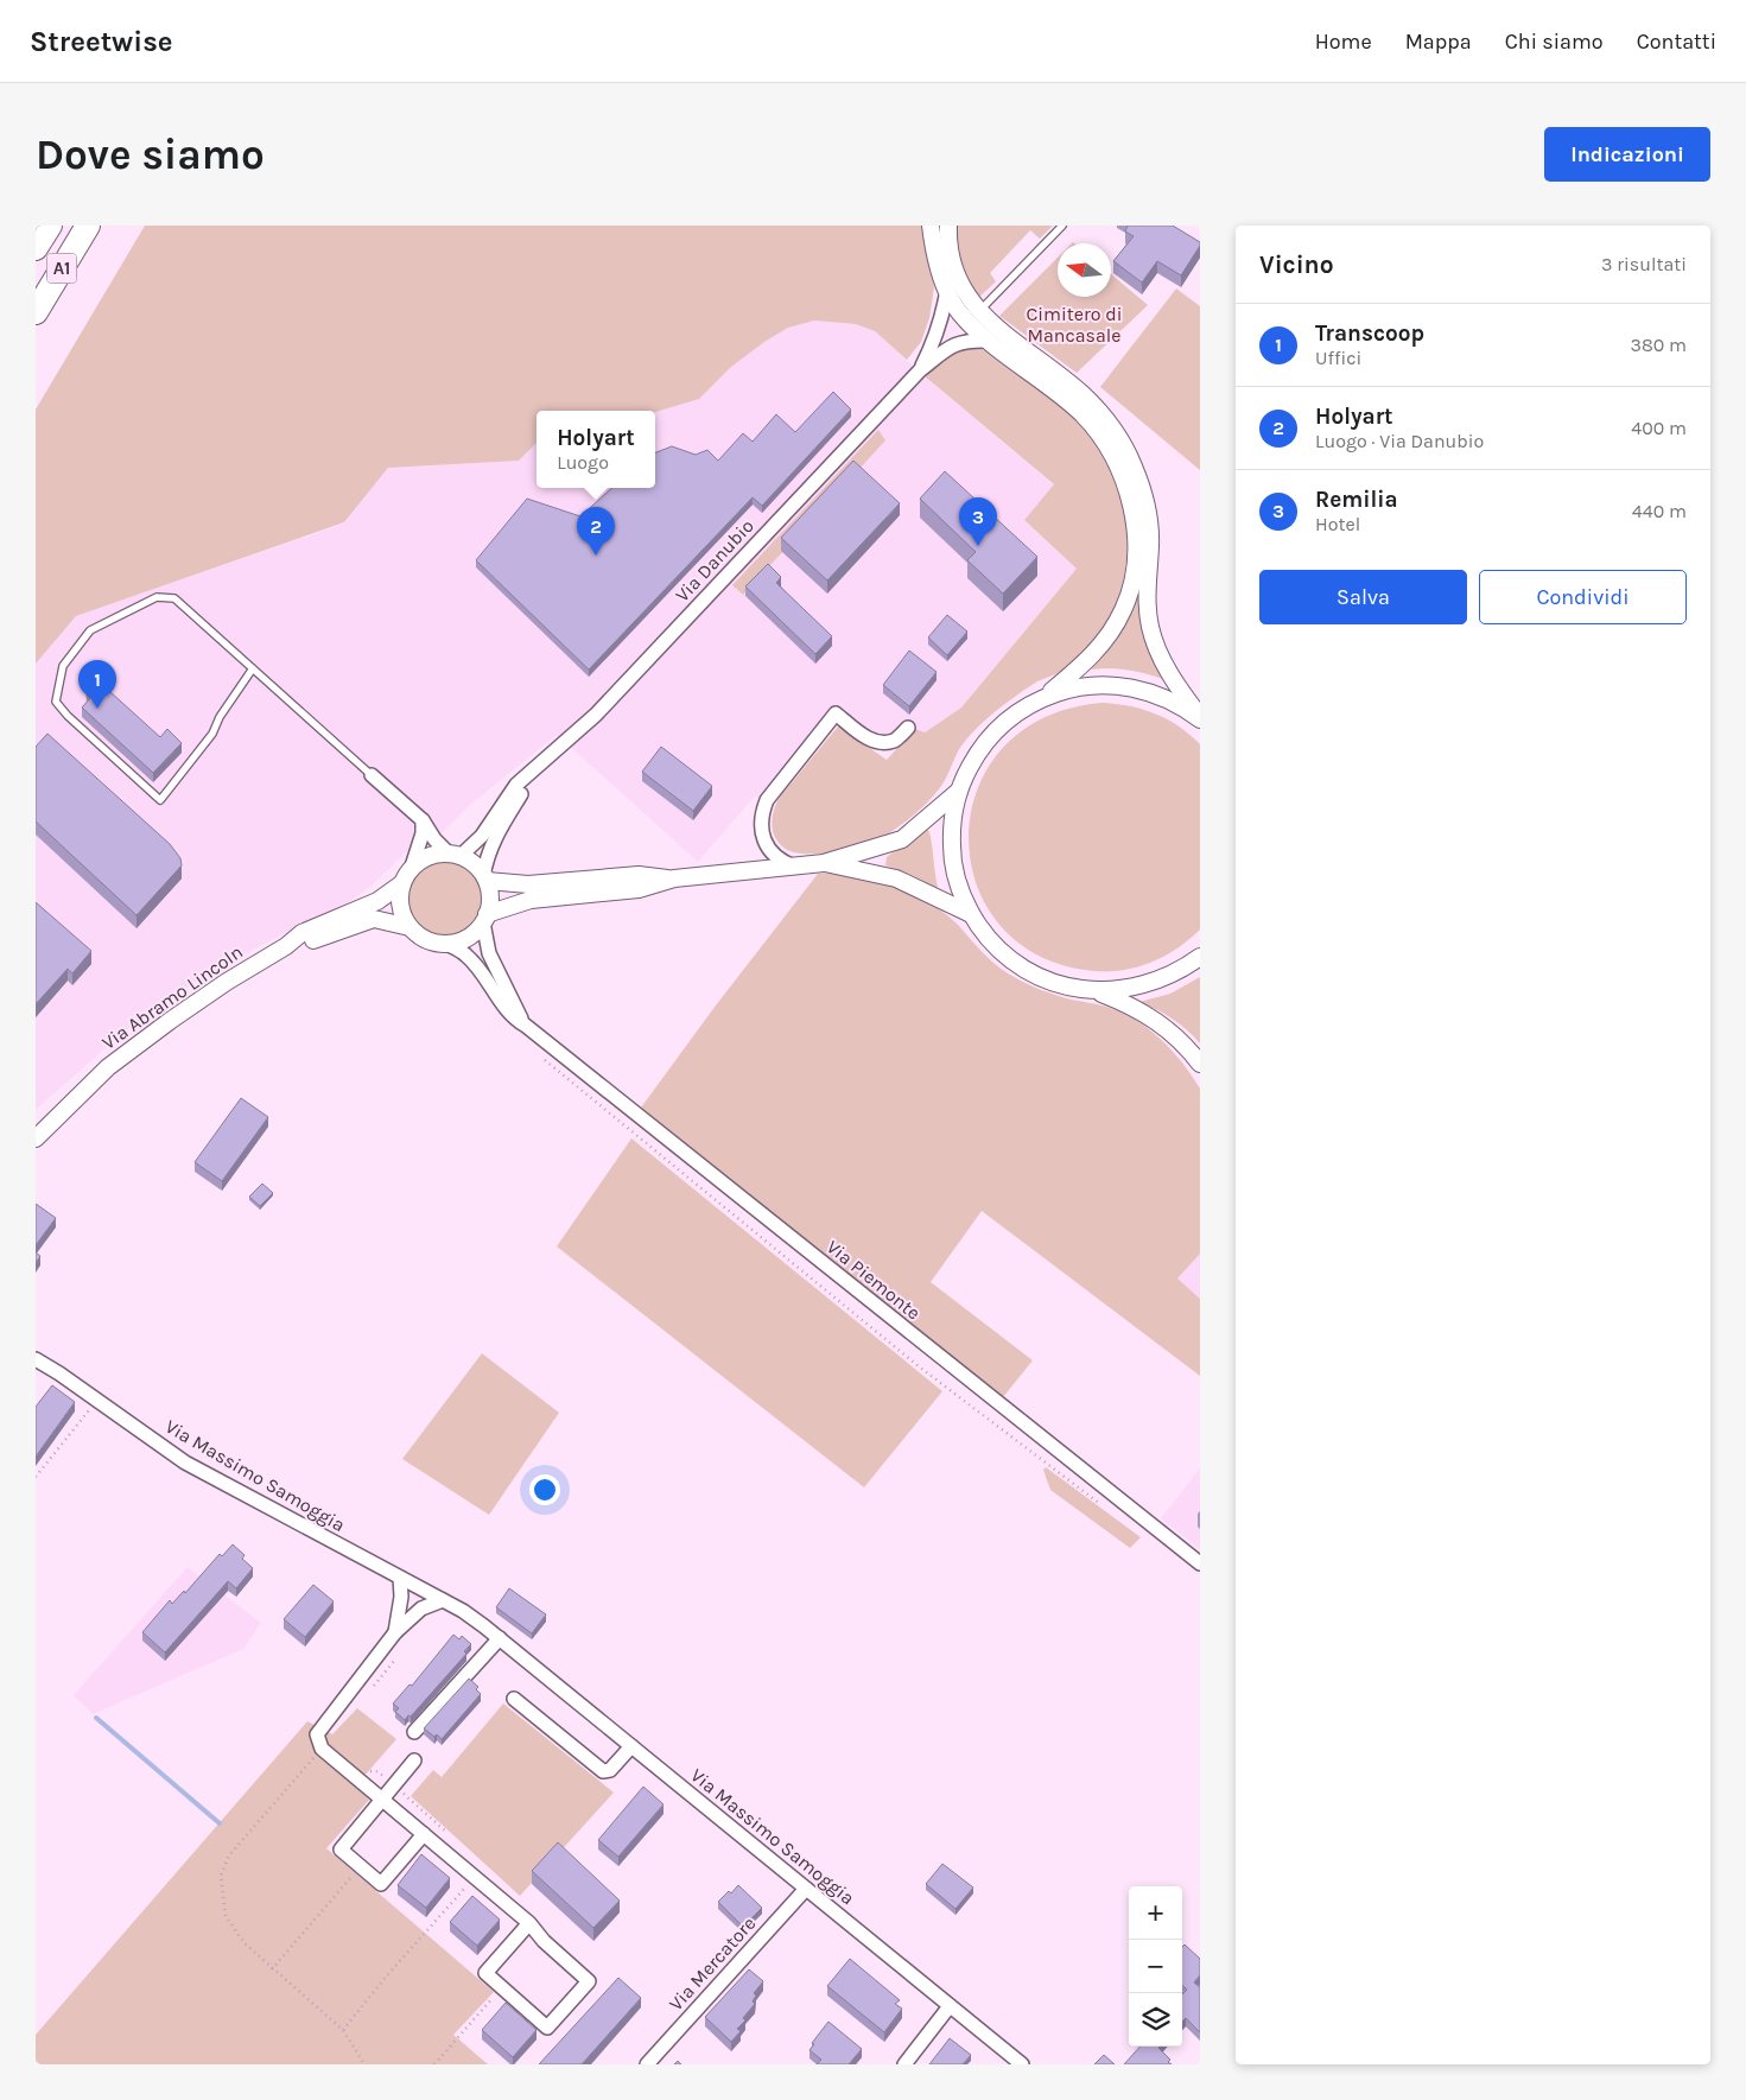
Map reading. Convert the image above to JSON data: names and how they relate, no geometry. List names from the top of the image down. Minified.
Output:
{"streets":{"highway":["A1"],"street":["Via Danubio","Via Abramo Lincoln","Via Piemonte","Via Massimo Samoggia","Via Mercatore"]},"crossings":[["Via Danubio","Via Abramo Lincoln"],["Via Danubio","Via Piemonte"],["Via Abramo Lincoln","Via Piemonte"],["Via Massimo Samoggia","Via Mercatore"]],"parks":["Cimitero di Mancasale"],"north":"left","page":{"header":"Streetwise","nav":["Home","Mappa","Chi siamo","Contatti"],"buttons":["Indicazioni",["Salva","Condividi"]],"title":"Dove siamo","heading":["Vicino","3 risultati"],"list":[{"mark":"1","name":"Transcoop","note":"Uffici","value":"380 m"},{"mark":"2","name":"Holyart","note":"Luogo · Via Danubio","value":"400 m"},{"mark":"3","name":"Remilia","note":"Hotel","value":"440 m"}],"popup":["Holyart","Luogo"],"pins":["3","2","1"],"map_buttons":["+","−"]}}
